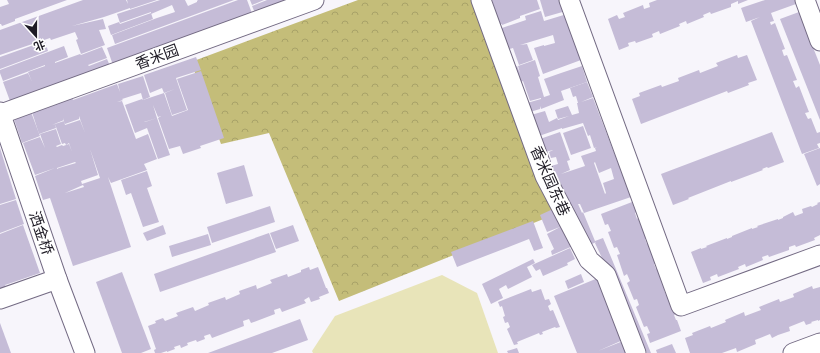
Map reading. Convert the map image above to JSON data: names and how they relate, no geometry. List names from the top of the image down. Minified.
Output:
{"streets":{"street":["香米园","香米园东巷","洒金桥"]},"crossings":[["香米园","洒金桥"]],"north":"bottom"}
